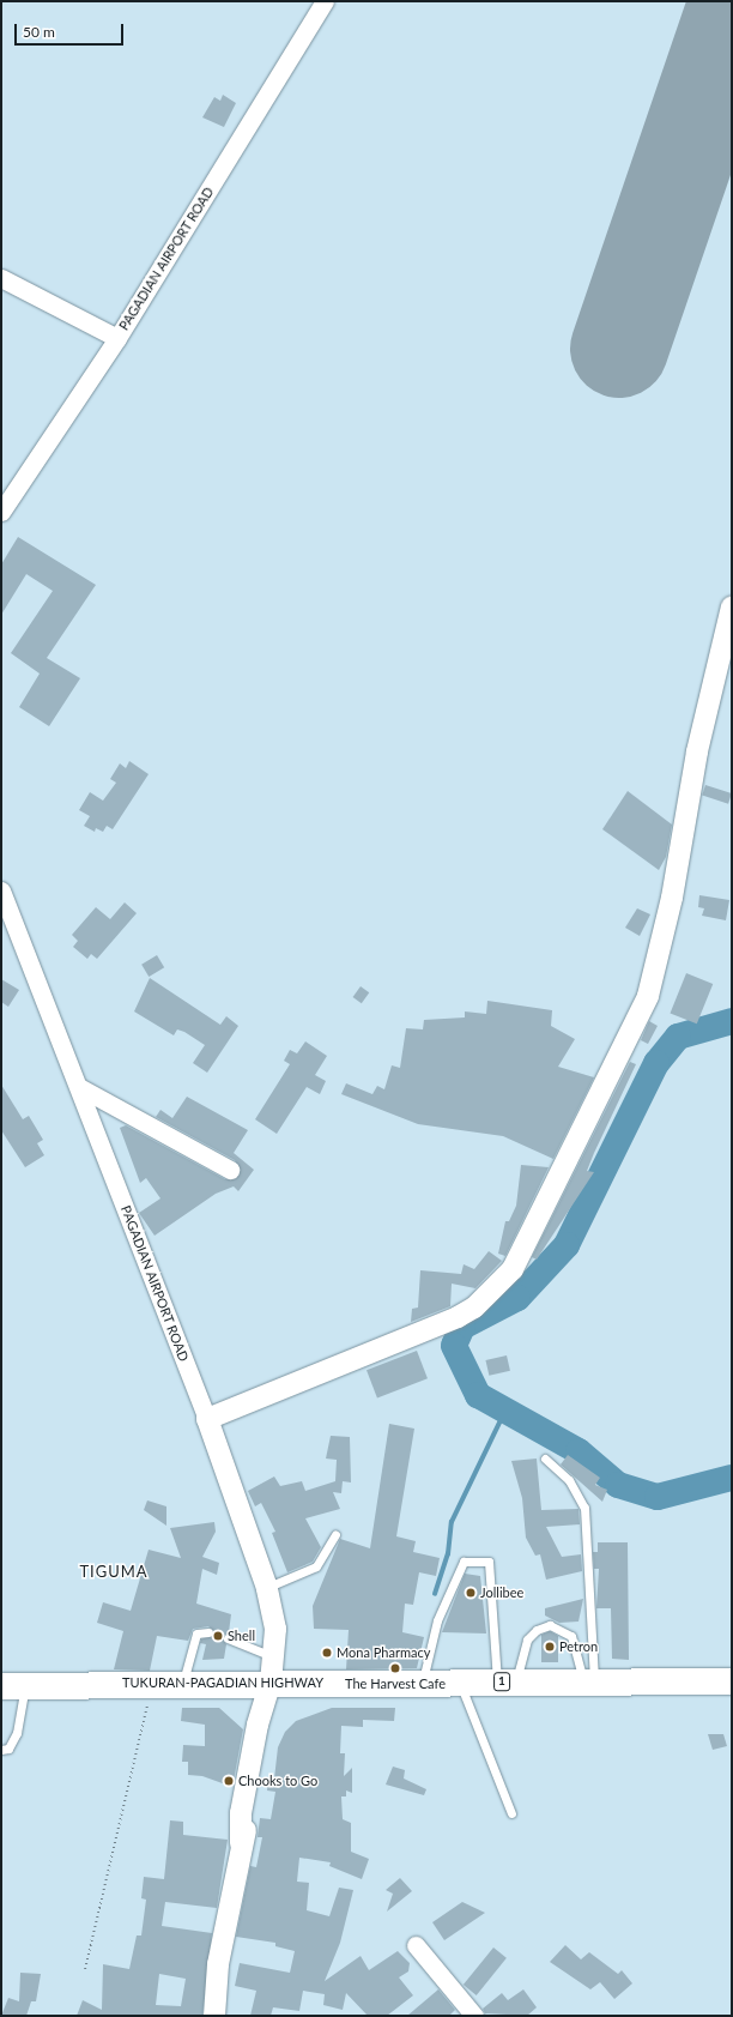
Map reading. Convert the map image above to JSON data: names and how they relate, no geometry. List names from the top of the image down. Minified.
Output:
{"streets":{"highway":["1","TUKURAN-PAGADIAN HIGHWAY"],"street":["PAGADIAN AIRPORT ROAD"]},"crossings":[["PAGADIAN AIRPORT ROAD","TUKURAN-PAGADIAN HIGHWAY"]],"districts":["TIGUMA"],"places":["Jollibee","Shell","Petron","Mona Pharmacy","The Harvest Cafe","Chooks to Go"],"scale_bar":"50 m"}
